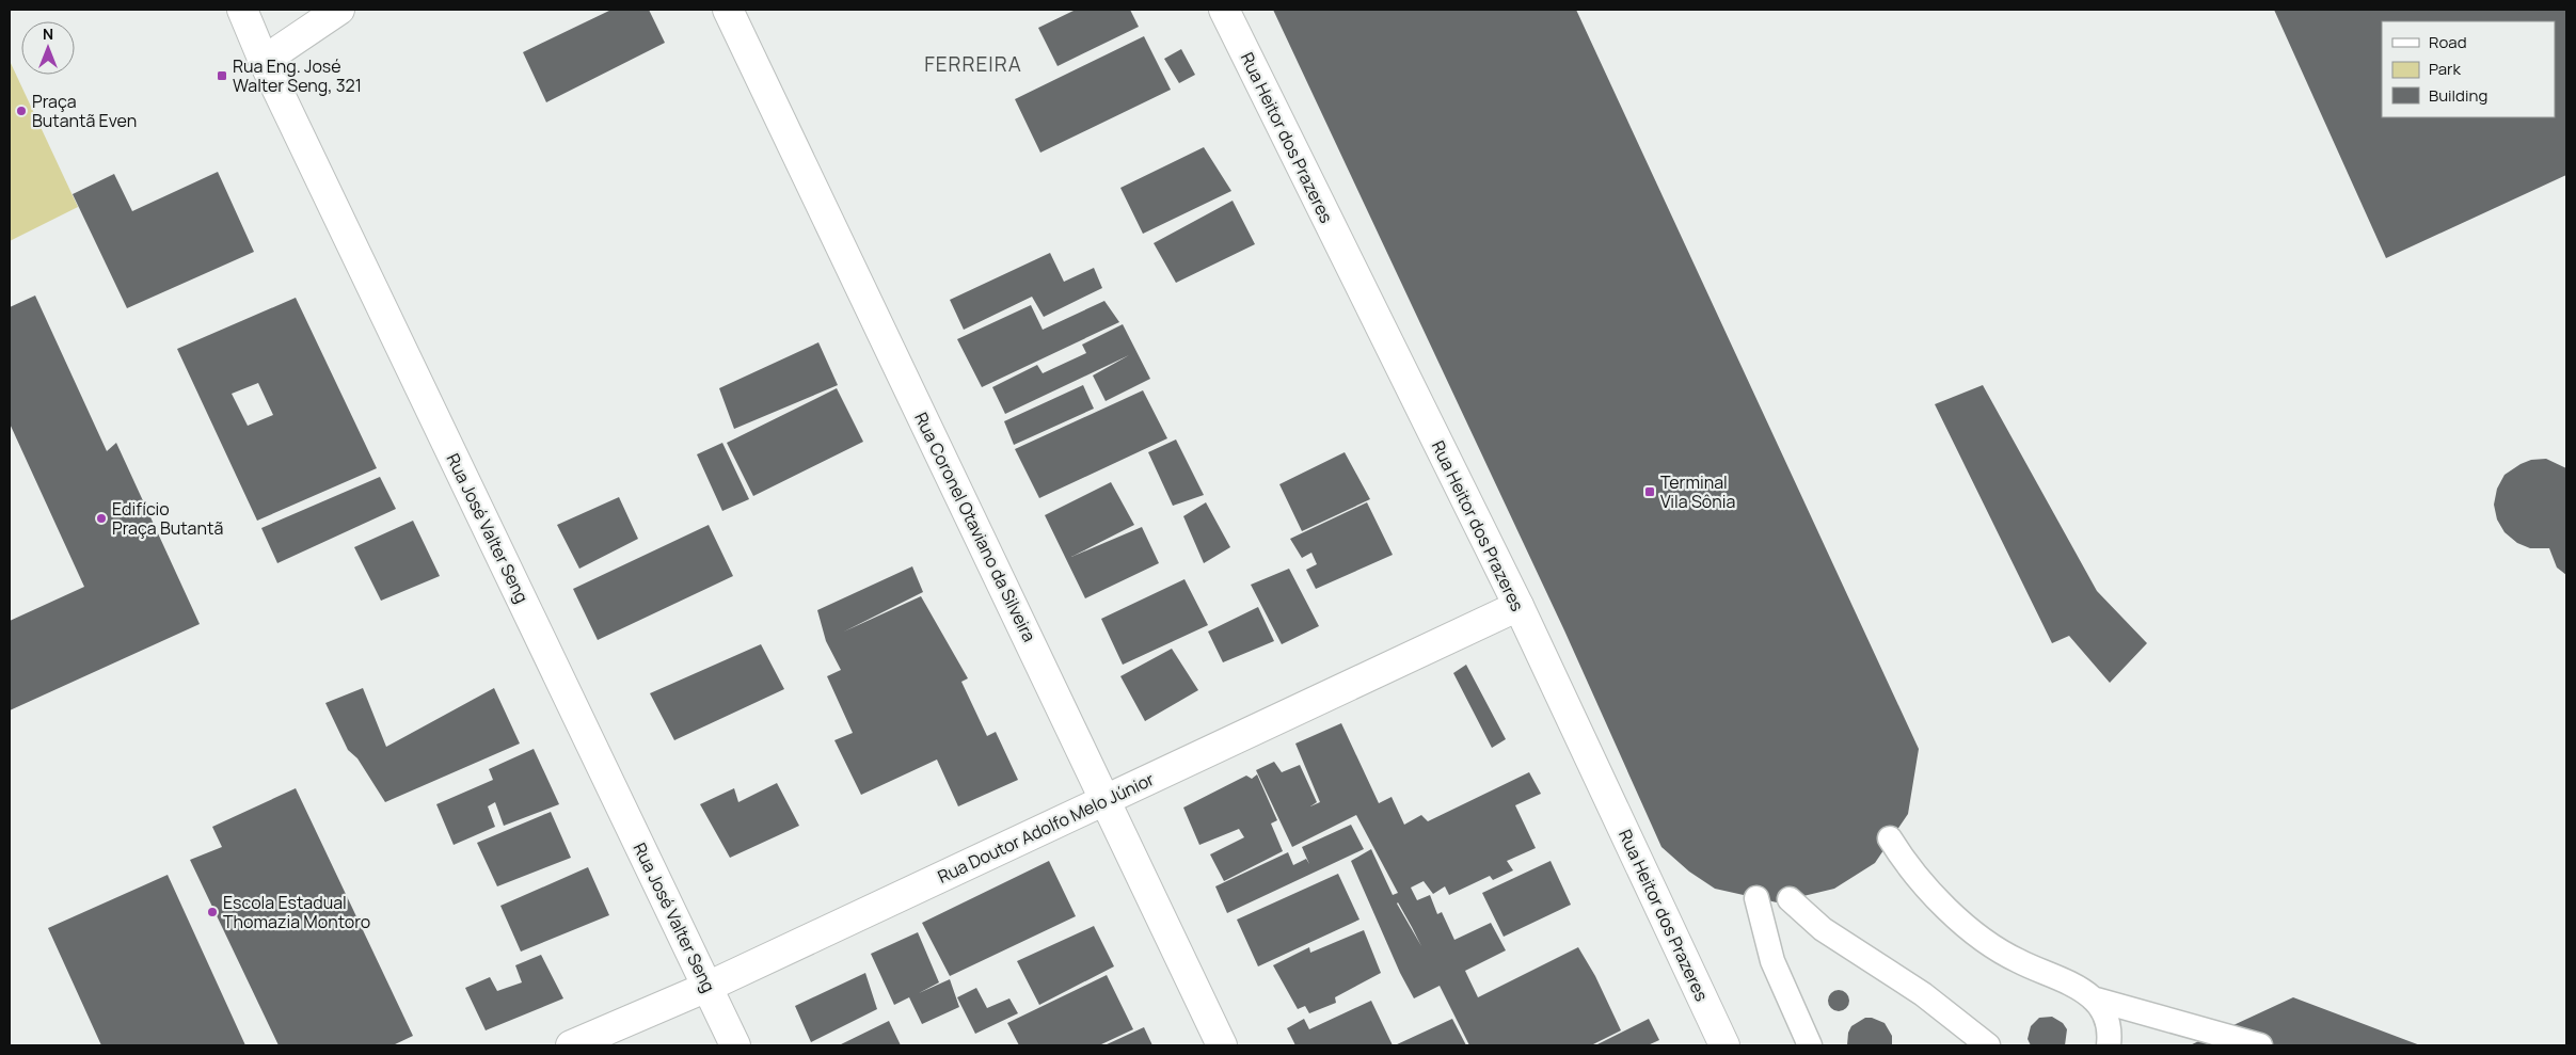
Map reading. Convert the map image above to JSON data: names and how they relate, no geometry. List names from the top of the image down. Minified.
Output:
{"streets":{"street":["Rua Heitor dos Prazeres","Rua Coronel Otaviano da Silveira","Rua José Valter Seng","Rua Doutor Adolfo Melo Júnior"]},"crossings":[["Rua Heitor dos Prazeres","Rua Doutor Adolfo Melo Júnior"],["Rua Coronel Otaviano da Silveira","Rua Doutor Adolfo Melo Júnior"],["Rua José Valter Seng","Rua Doutor Adolfo Melo Júnior"]],"districts":["FERREIRA"],"places":{"transit":["Rua Eng. José Walter Seng, 321","Terminal Vila Sônia"],"other":["Praça Butantã Even","Edifício Praça Butantã","Escola Estadual Thomazia Montoro"]},"legend":["Road","Park","Building"],"north":"top"}
